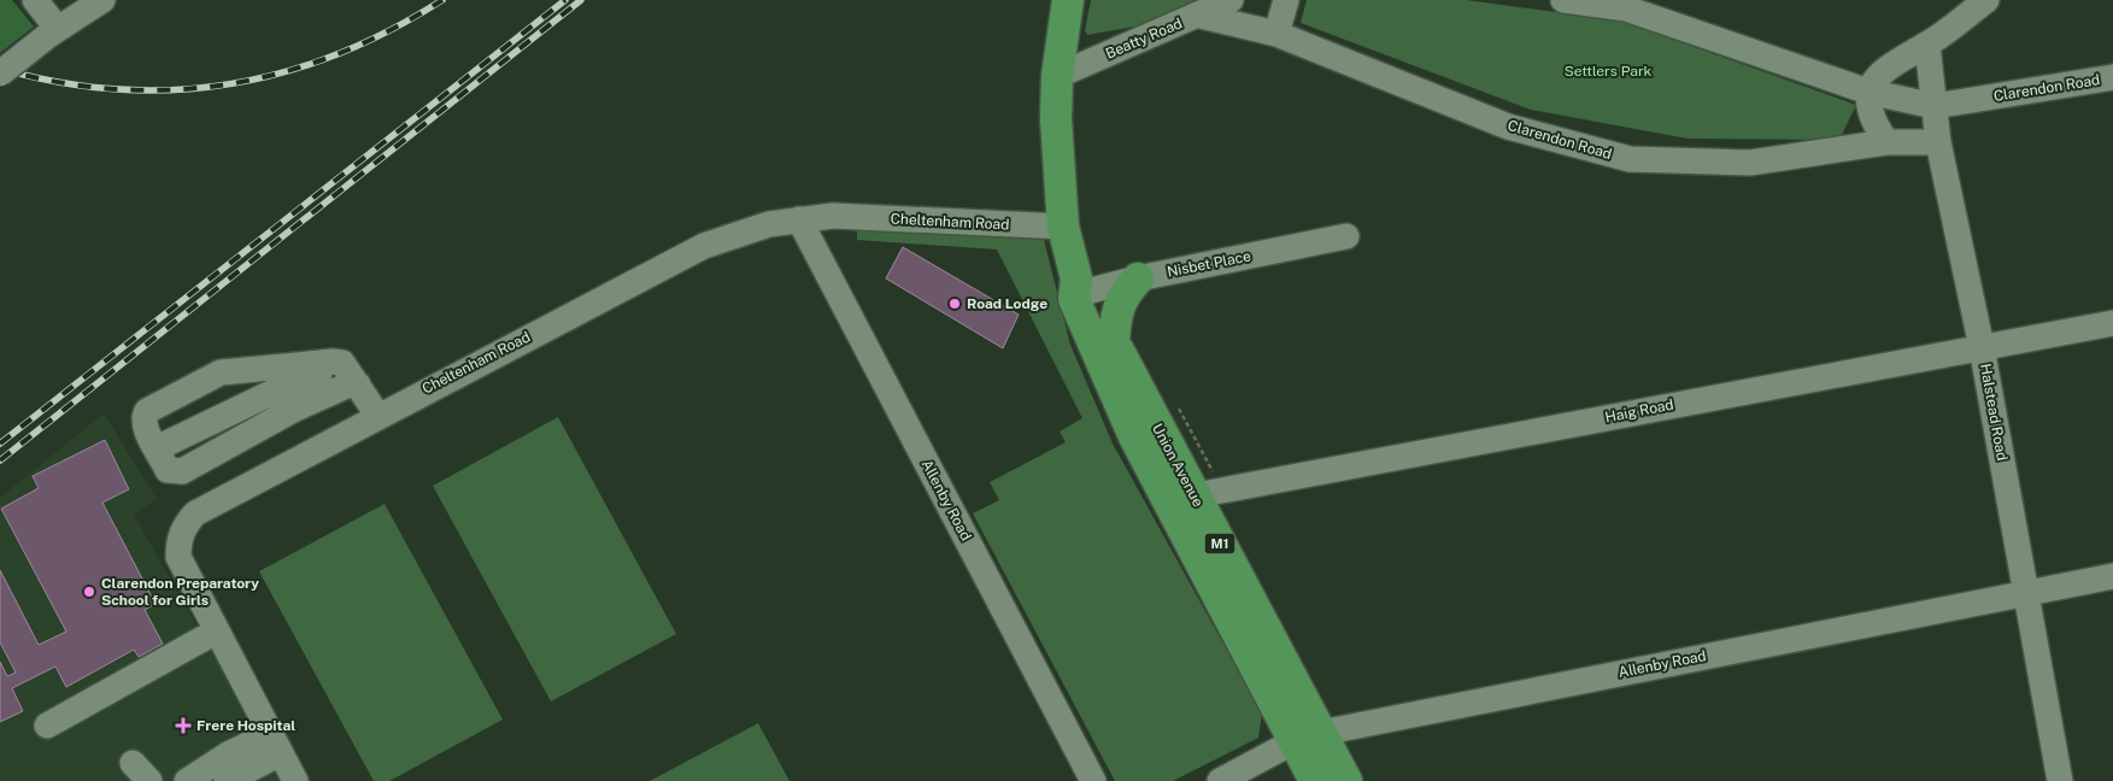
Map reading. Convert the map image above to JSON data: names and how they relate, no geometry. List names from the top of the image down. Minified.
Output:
{"streets":{"main road":["Union Avenue","M1"],"street":["Beatty Road","Clarendon Road","Cheltenham Road","Nisbet Place","Haig Road","Halstead Road","Allenby Road"]},"crossings":[["Beatty Road","Clarendon Road"],["Beatty Road","Union Avenue"],["Clarendon Road","Halstead Road"],["Cheltenham Road","Union Avenue"],["Cheltenham Road","Allenby Road"],["Nisbet Place","Union Avenue"],["Haig Road","Halstead Road"],["Haig Road","Union Avenue"],["Halstead Road","Allenby Road"],["Union Avenue","Allenby Road"]],"parks":["Settlers Park"],"places":{"other":["Road Lodge","Clarendon Preparatory School for Girls"],"health":["Frere Hospital"]}}
